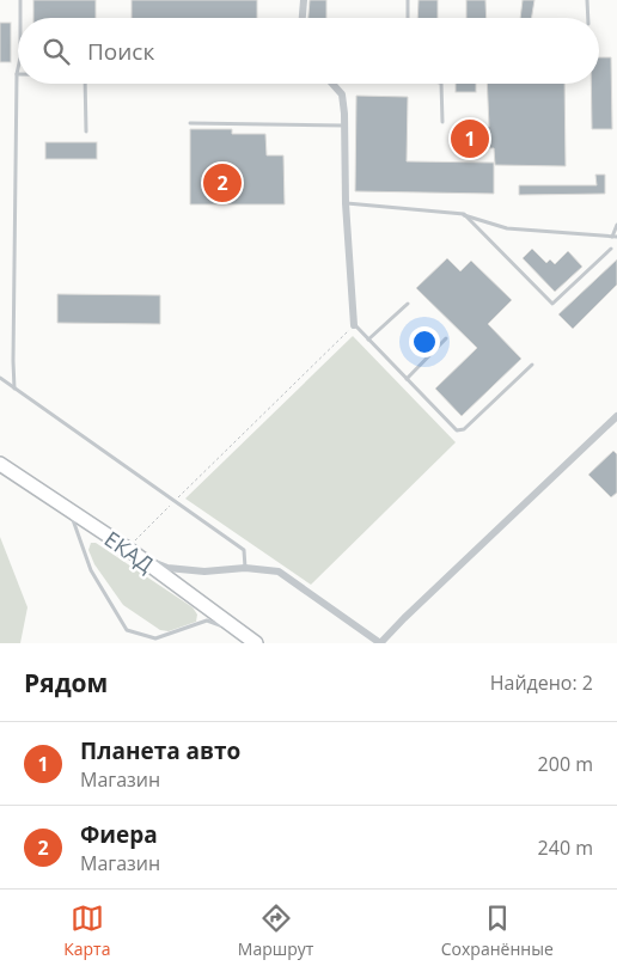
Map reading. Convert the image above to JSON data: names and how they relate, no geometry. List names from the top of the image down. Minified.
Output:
{"streets":{"highway":["ЕКАД"]},"page":{"search":"Поиск","pins":["1","2"],"heading":["Рядом","Найдено: 2"],"list":[{"mark":"1","name":"Планета авто","note":"Магазин","value":"200 m"},{"mark":"2","name":"Фиера","note":"Магазин","value":"240 m"}],"nav":["Карта","Маршрут","Сохранённые"]}}
